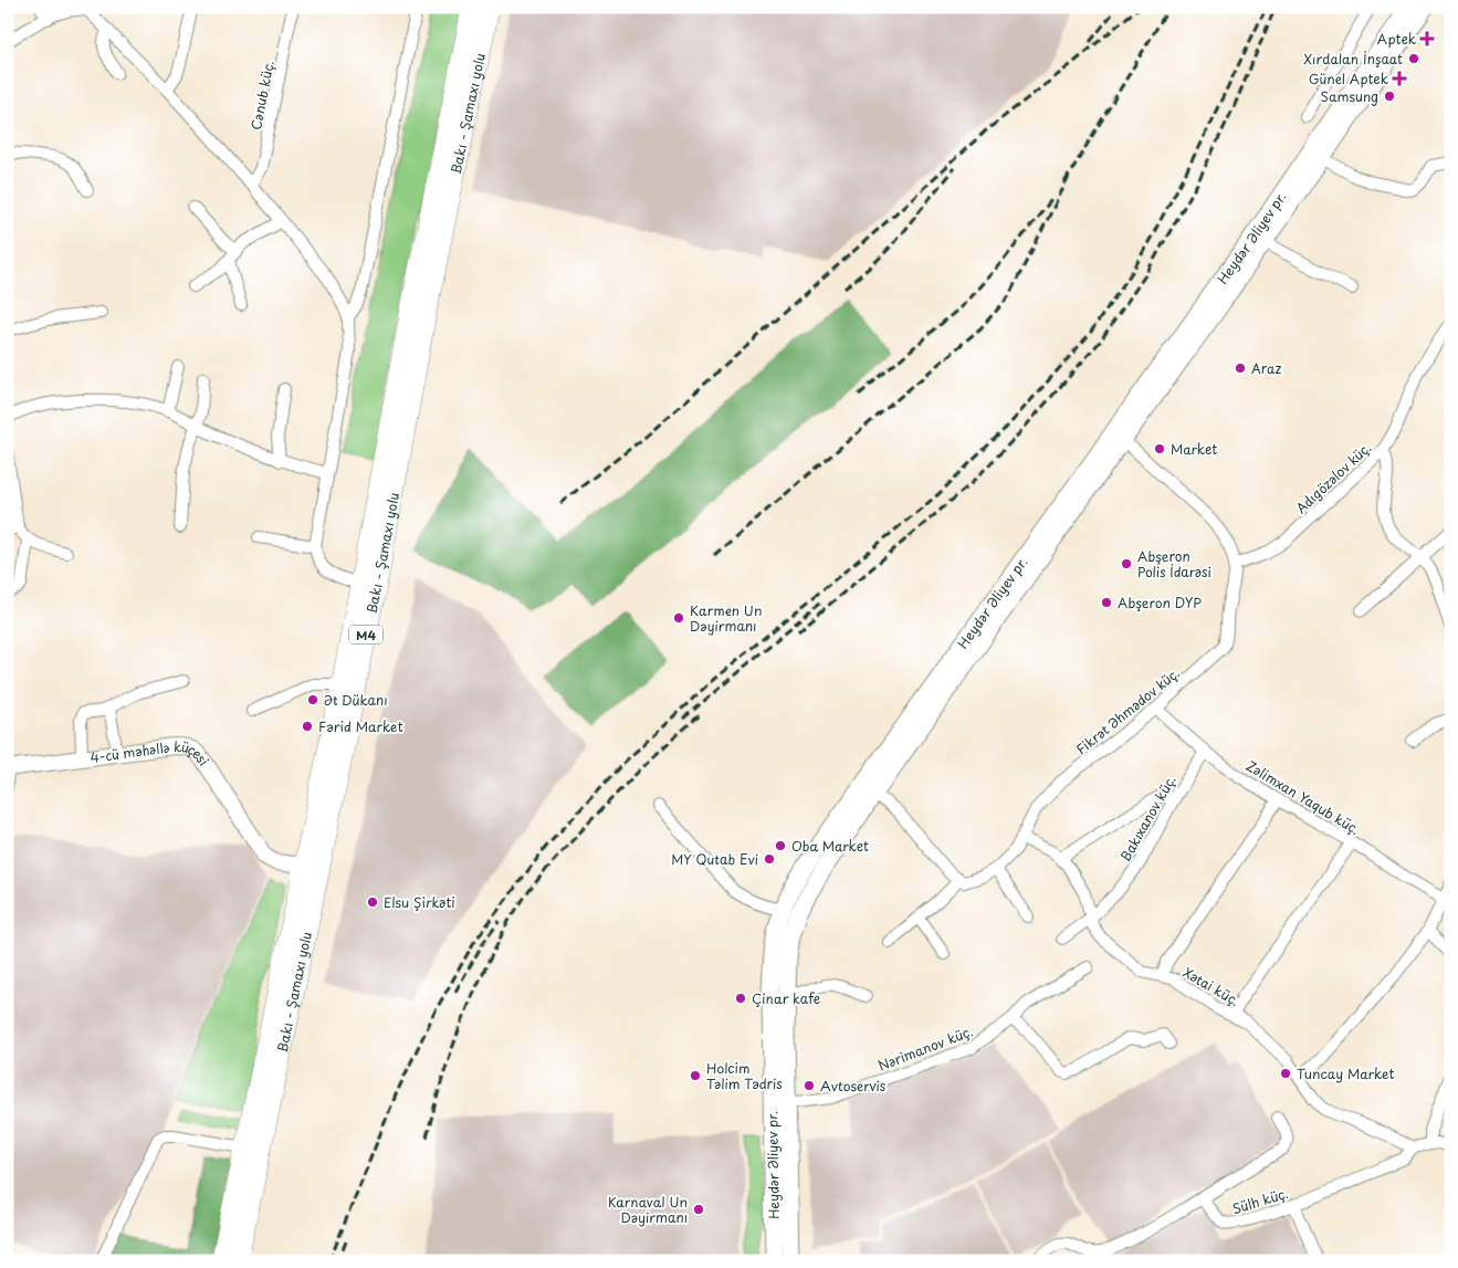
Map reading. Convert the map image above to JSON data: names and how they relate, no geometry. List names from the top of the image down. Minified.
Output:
{"streets":{"highway":["Bakı - Şamaxı yolu","M4"],"main road":["Heydər Əliyev pr."],"street":["Cənub küç.","Adıgözəlov küç.","Fikrət Əhmədov küç.","4-cü məhəllə küçesi","Zəlimxan Yaqub küç.","Bakıxanov küç.","Xətai küç.","Nərimanov küç.","Sülh küç."]},"crossings":[["Bakı - Şamaxı yolu","4-cü məhəllə küçesi"],["Heydər Əliyev pr.","Fikrət Əhmədov küç."],["Heydər Əliyev pr.","Nərimanov küç."],["Adıgözəlov küç.","Fikrət Əhmədov küç."],["Fikrət Əhmədov küç.","Zəlimxan Yaqub küç."],["Fikrət Əhmədov küç.","Xətai küç."],["Zəlimxan Yaqub küç.","Bakıxanov küç."],["Bakıxanov küç.","Xətai küç."],["Xətai küç.","Sülh küç."]],"places":{"health":["Aptek","Günel Aptek"],"other":["Xırdalan İnşaat","Samsung","Araz","Market","Abşeron Polis İdarəsi","Abşeron DYP","Karmen Un Dəyirmanı","Ət Dükanı","Fərid Market","Oba Market","MY Qutab Evi","Elsu Şirkəti","Çinar kafe","Tuncay Market","Holcim Təlim Tədris","Avtoservis","Karnaval Un Dəyirmanı"]}}
